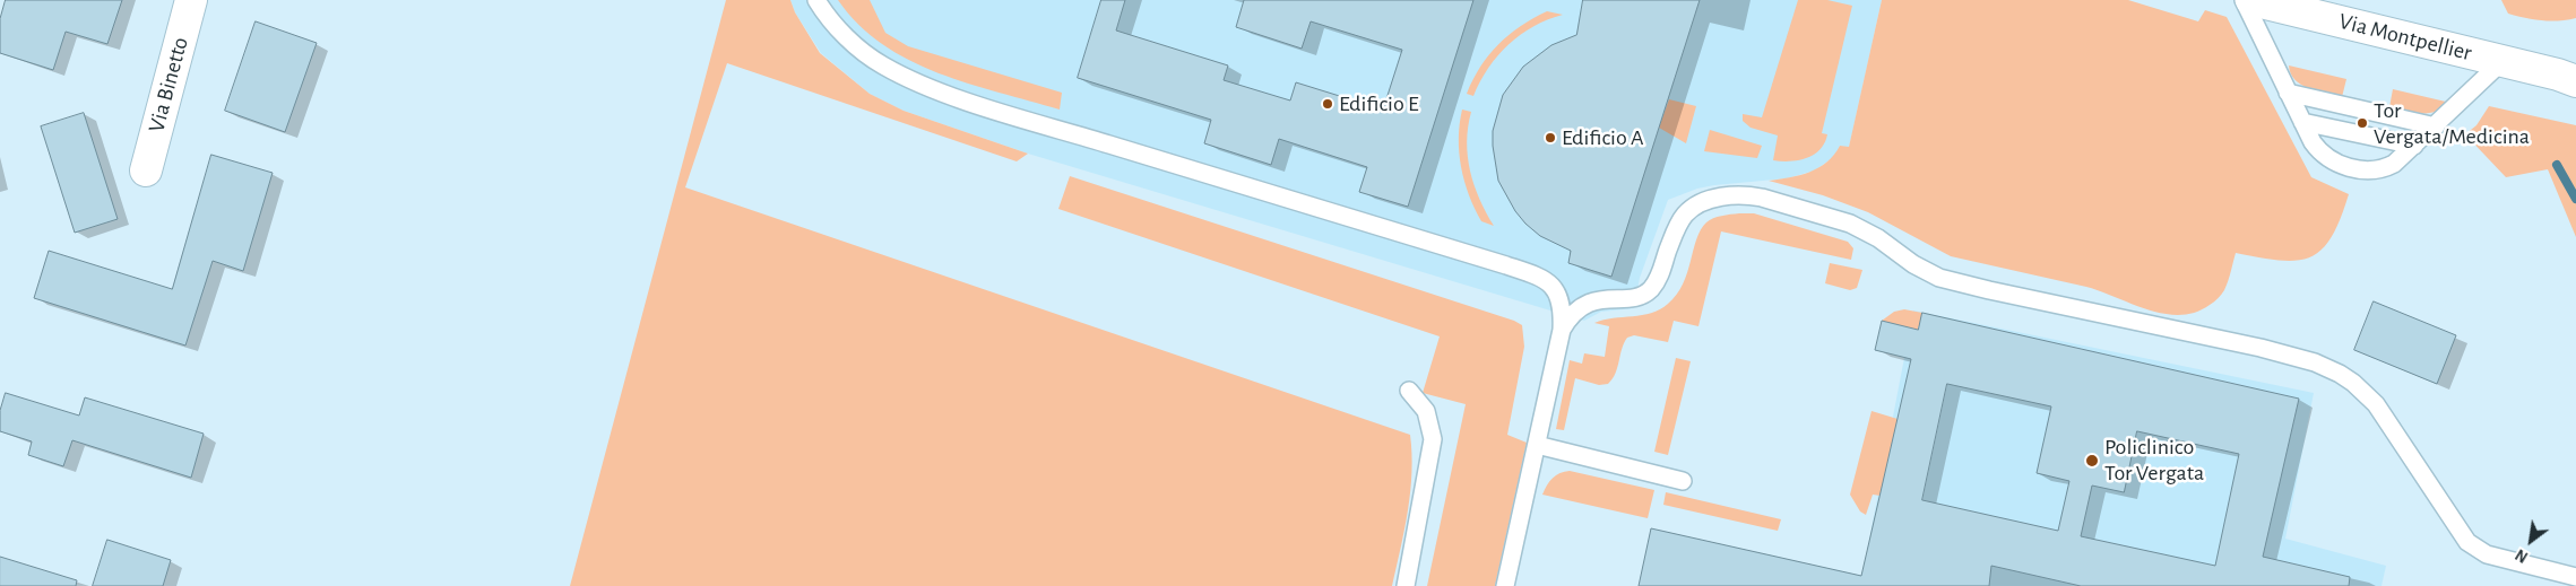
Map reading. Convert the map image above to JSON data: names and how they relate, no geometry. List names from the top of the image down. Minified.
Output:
{"streets":{"street":["Via Montpellier","Via Binetto"]},"places":["Edificio E","Tor Vergata/Medicina","Edificio A","Policlinico Tor Vergata"],"north":"bottom left"}
